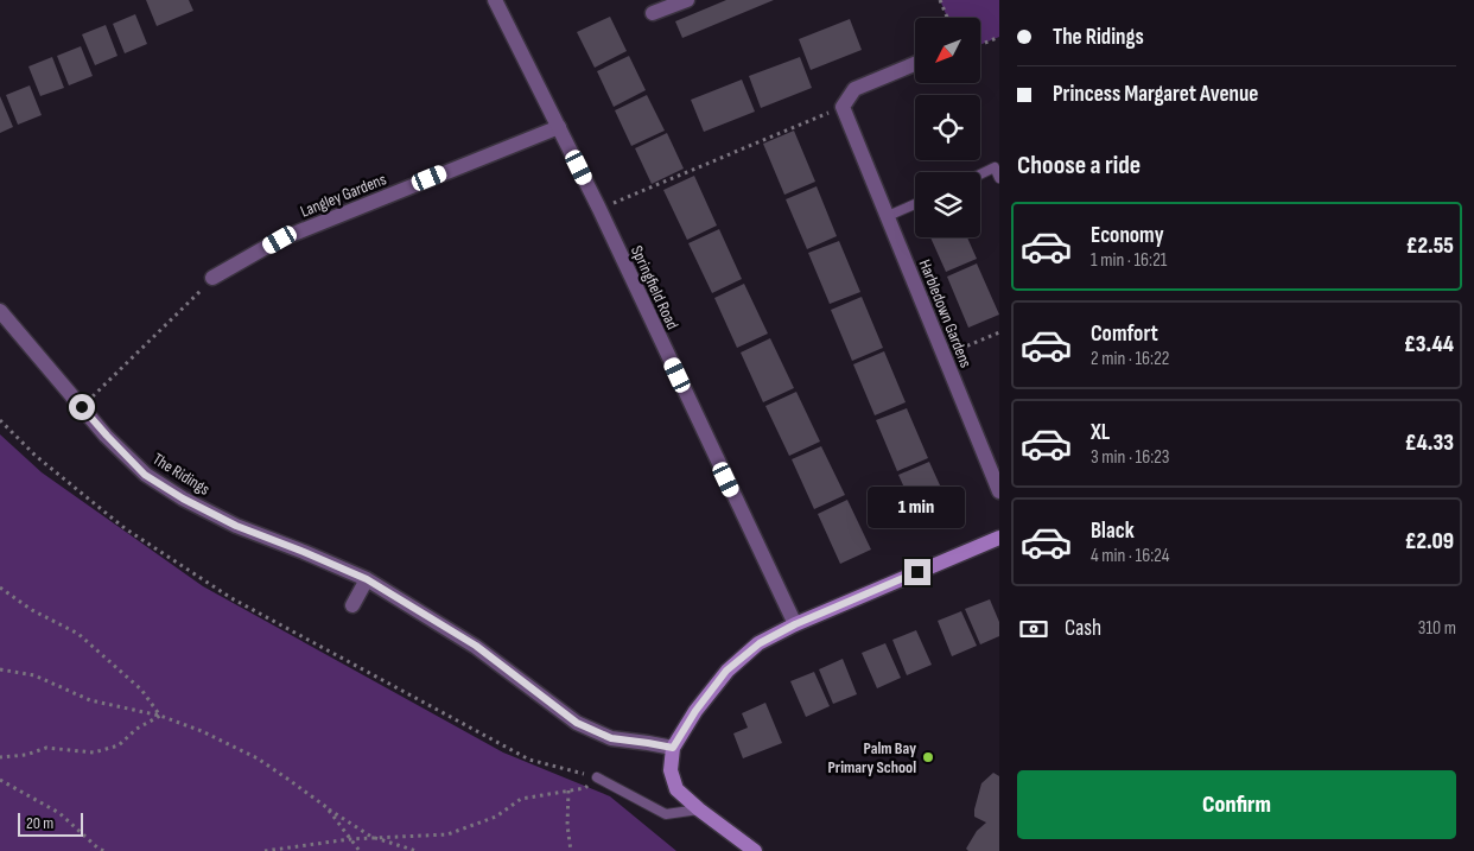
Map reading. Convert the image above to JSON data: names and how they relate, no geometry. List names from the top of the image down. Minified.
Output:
{"streets":{"street":["Langley Gardens","Springfield Road","Harbledown Gardens","The Ridings"]},"crossings":[["Langley Gardens","Springfield Road"]],"places":["Palm Bay Primary School"],"scale_bar":"20 m","north":"bottom left","page":{"banner":["The Ridings","Princess Margaret Avenue"],"heading":"Choose a ride","list":[{"name":"Economy","note":"1 min · 16:21","value":"£2.55"},{"name":"Comfort","note":"2 min · 16:22","value":"£3.44"},{"name":"XL","note":"3 min · 16:23","value":"£4.33"},{"name":"Black","note":"4 min · 16:24","value":"£2.09"}],"bubble":"1 min","pay":["Cash","310 m"],"buttons":"Confirm","scale":"20 m"}}
